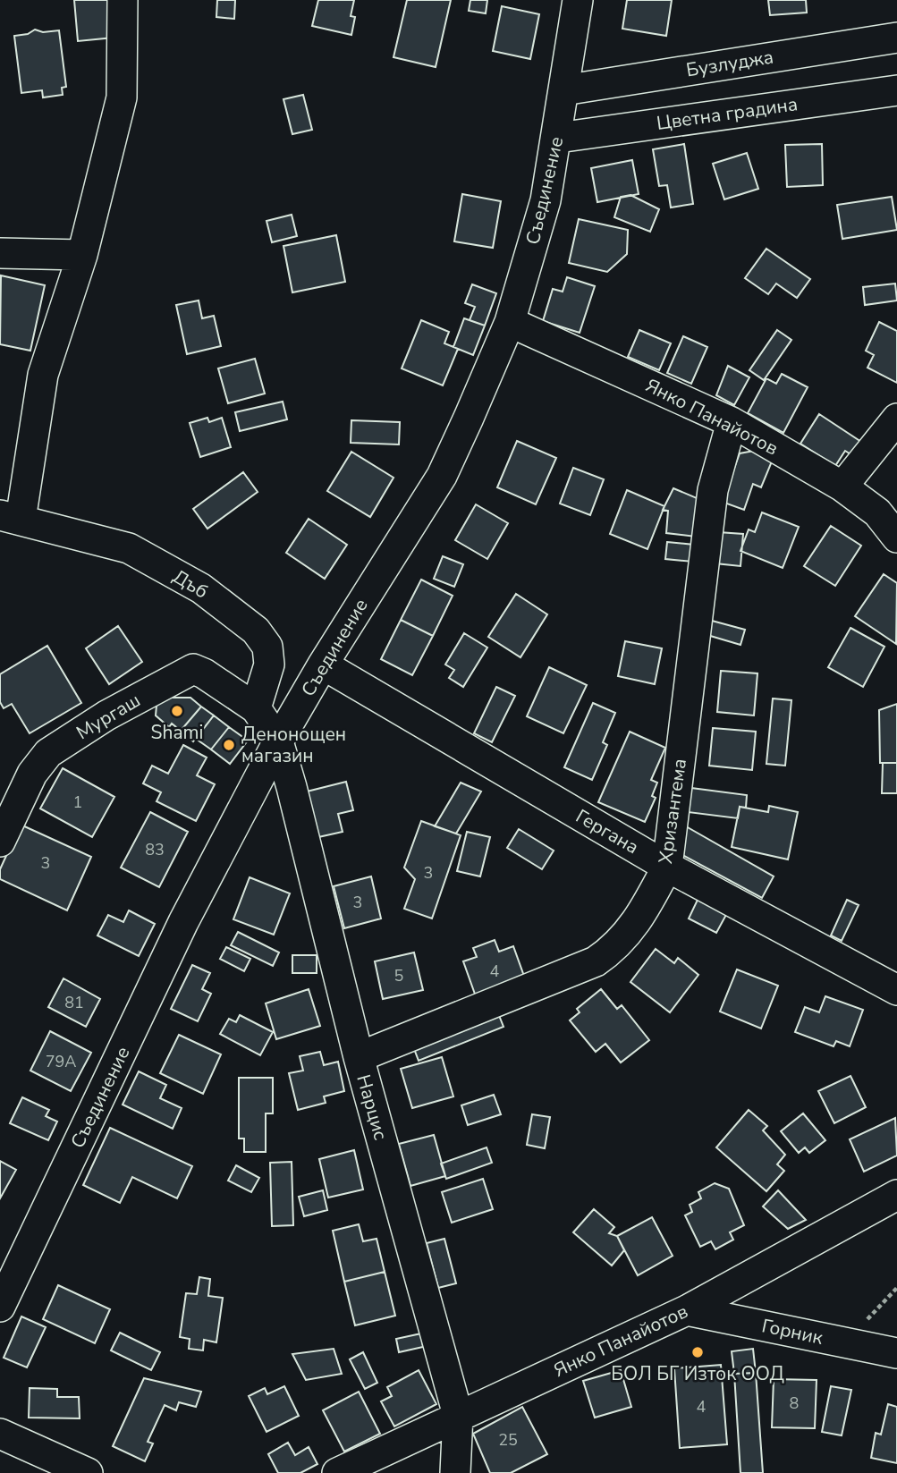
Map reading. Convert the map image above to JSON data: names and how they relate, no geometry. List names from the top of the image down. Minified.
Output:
{"streets":{"street":["Бузлуджа","Цветна градина","Съединение","Янко Панайотов","Дъб","Мургаш","Хризантема","Гергана","Нарцис","Горник"]},"crossings":[["Бузлуджа","Съединение"],["Цветна градина","Съединение"],["Съединение","Янко Панайотов"],["Съединение","Гергана"],["Съединение","Нарцис"],["Янко Панайотов","Хризантема"],["Янко Панайотов","Нарцис"],["Янко Панайотов","Горник"],["Дъб","Мургаш"],["Хризантема","Гергана"],["Хризантема","Нарцис"]],"places":["Shami","Денонощен магазин","БОЛ БГ Изток ООД"],"house_numbers":["1","83","3","3","3","4","5","81","79А","8","4","25"]}
